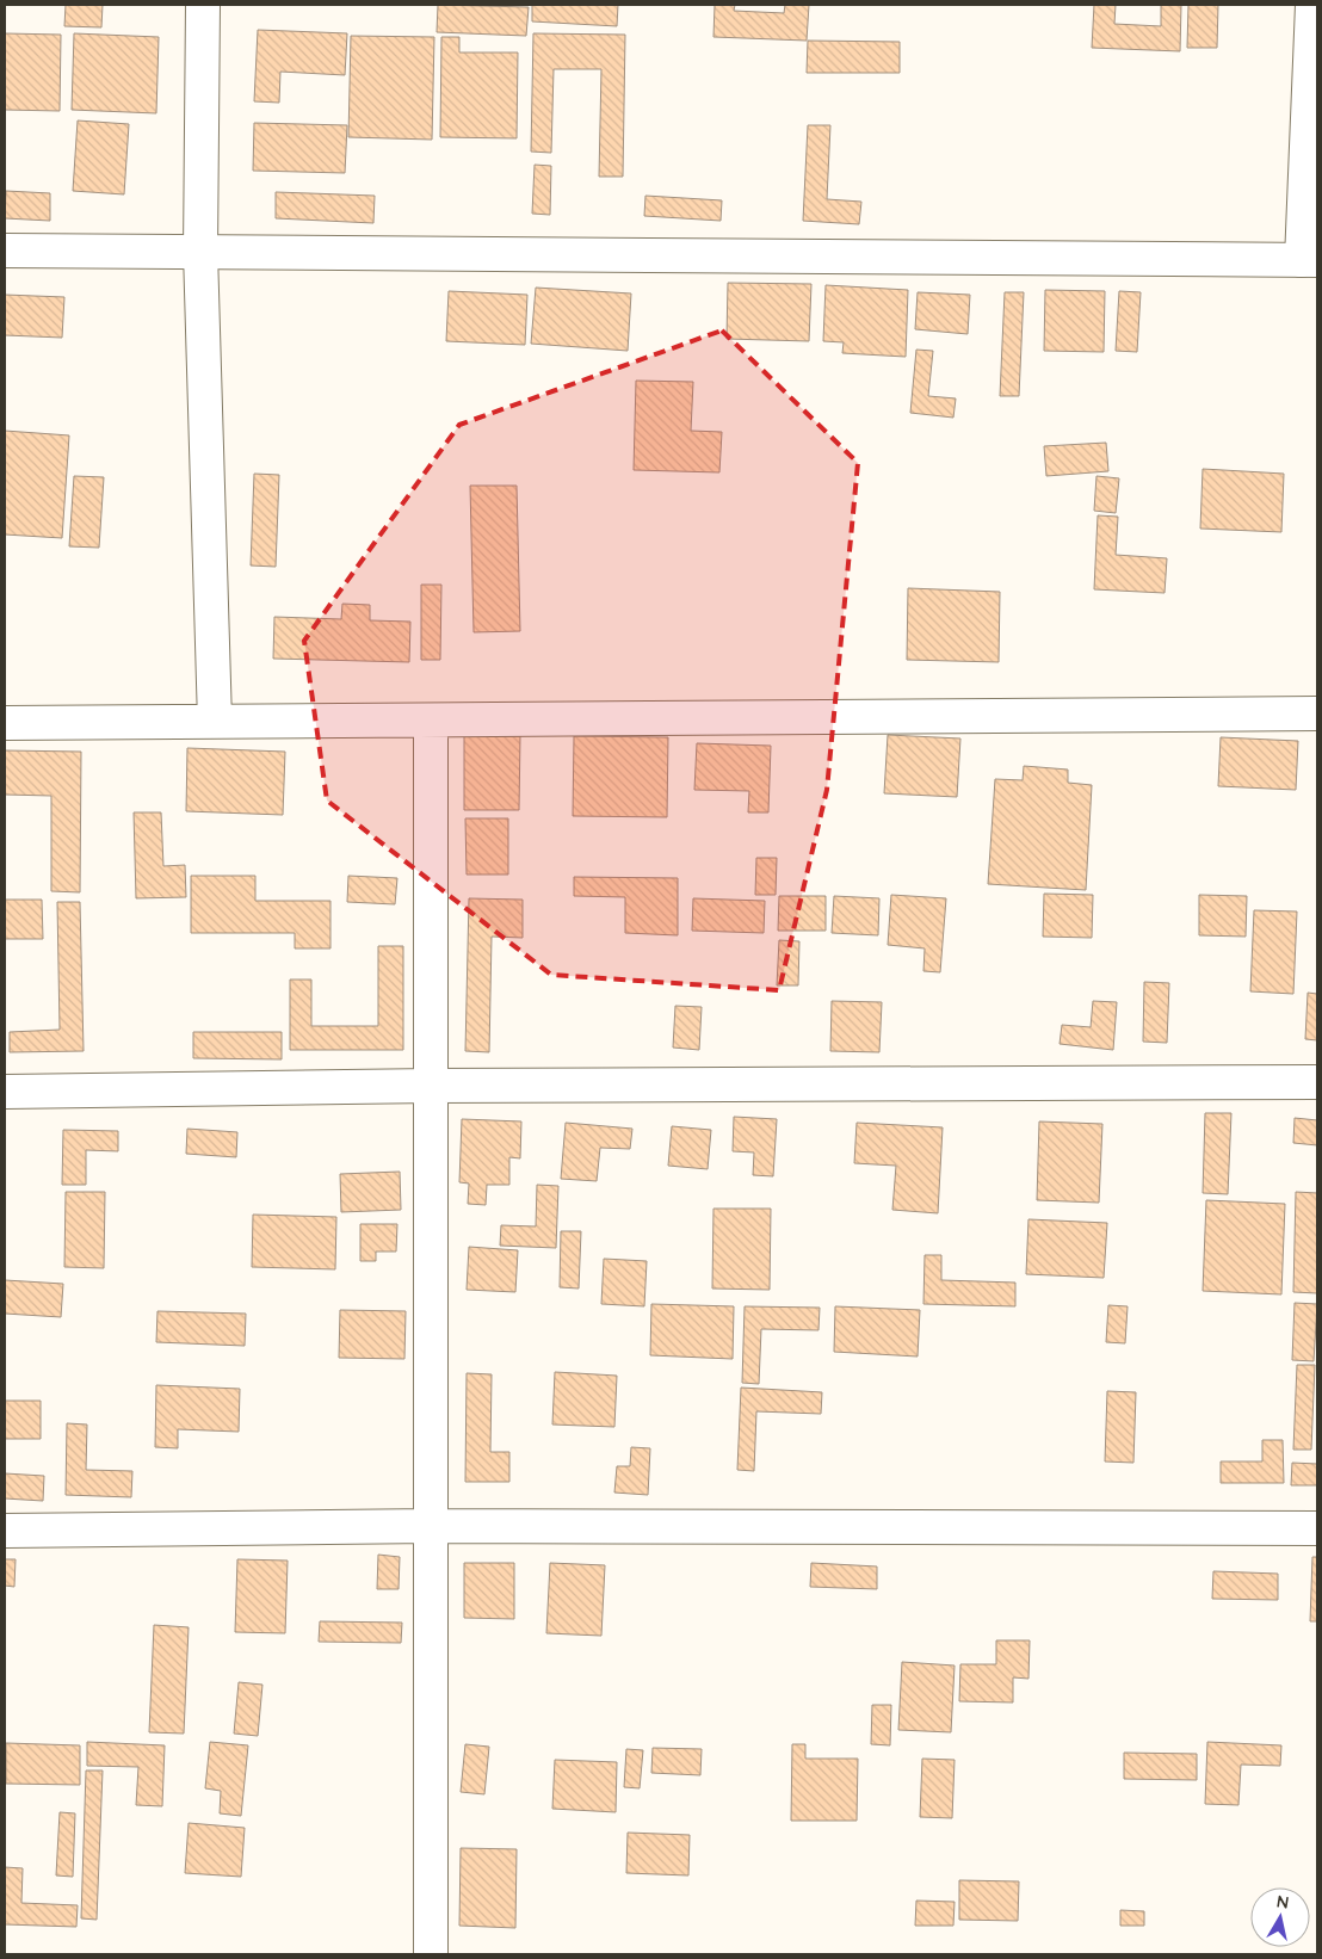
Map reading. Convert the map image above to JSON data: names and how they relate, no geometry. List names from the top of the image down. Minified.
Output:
{"north":"top"}
